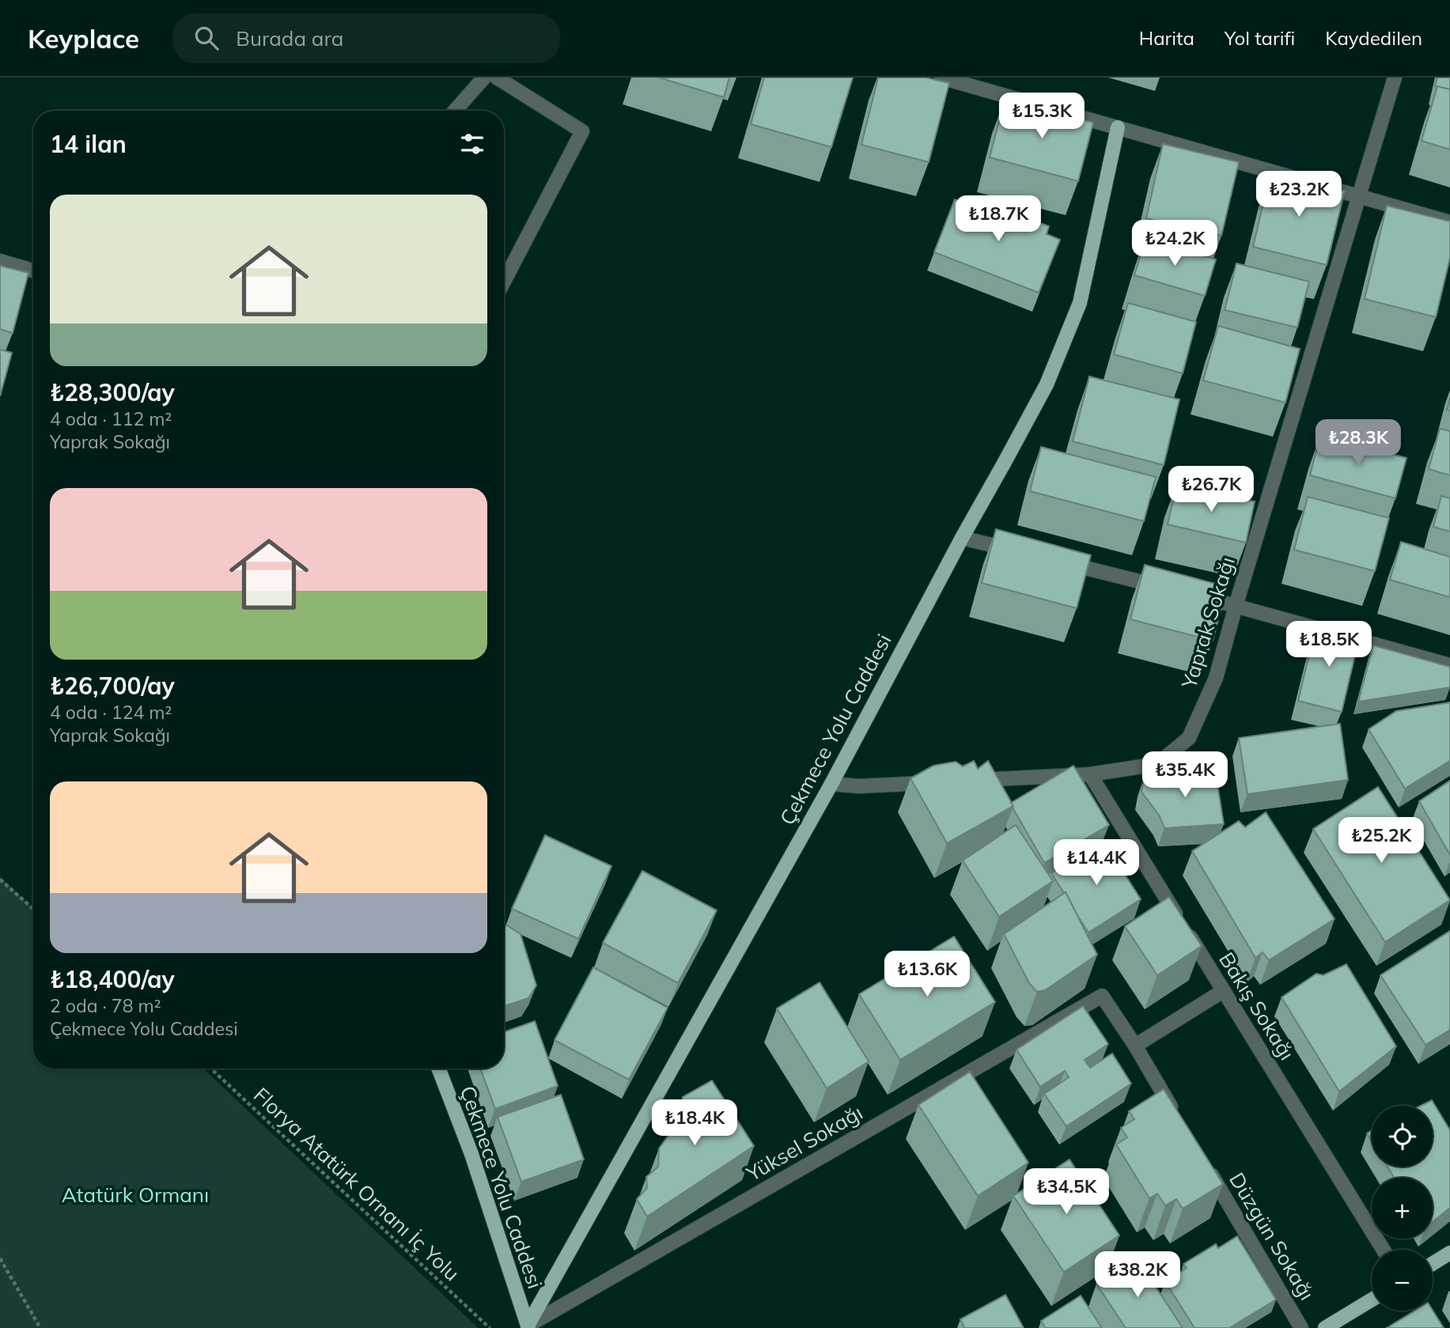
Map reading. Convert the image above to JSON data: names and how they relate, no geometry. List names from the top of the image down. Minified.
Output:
{"streets":{"main road":["Çekmece Yolu Caddesi"],"street":["Yaprak Sokağı","Bakış Sokağı","Yüksel Sokağı","Düzgün Sokağı"],"path":["Florya Atatürk Ornanı İç Yolu"]},"crossings":[["Yaprak Sokağı","Bakış Sokağı"],["Çekmece Yolu Caddesi","Yüksel Sokağı"]],"parks":["Atatürk Ormanı"],"page":{"header":"Keyplace","search":"Burada ara","nav":["Harita","Yol tarifi","Kaydedilen"],"price":["₺15.3K","₺23.2K","₺18.7K","₺24.2K","₺28.3K","₺26.7K","₺18.5K","₺35.4K","₺25.2K","₺14.4K","₺13.6K","₺18.4K","₺34.5K","₺38.2K"],"heading":"14 ilan","list":[{"name":"₺28,300/ay","note":"4 oda · 112 m² · Yaprak Sokağı"},{"name":"₺26,700/ay","note":"4 oda · 124 m² · Yaprak Sokağı"},{"name":"₺18,400/ay","note":"2 oda · 78 m² · Çekmece Yolu Caddesi"}],"map_buttons":["+","−"]}}
